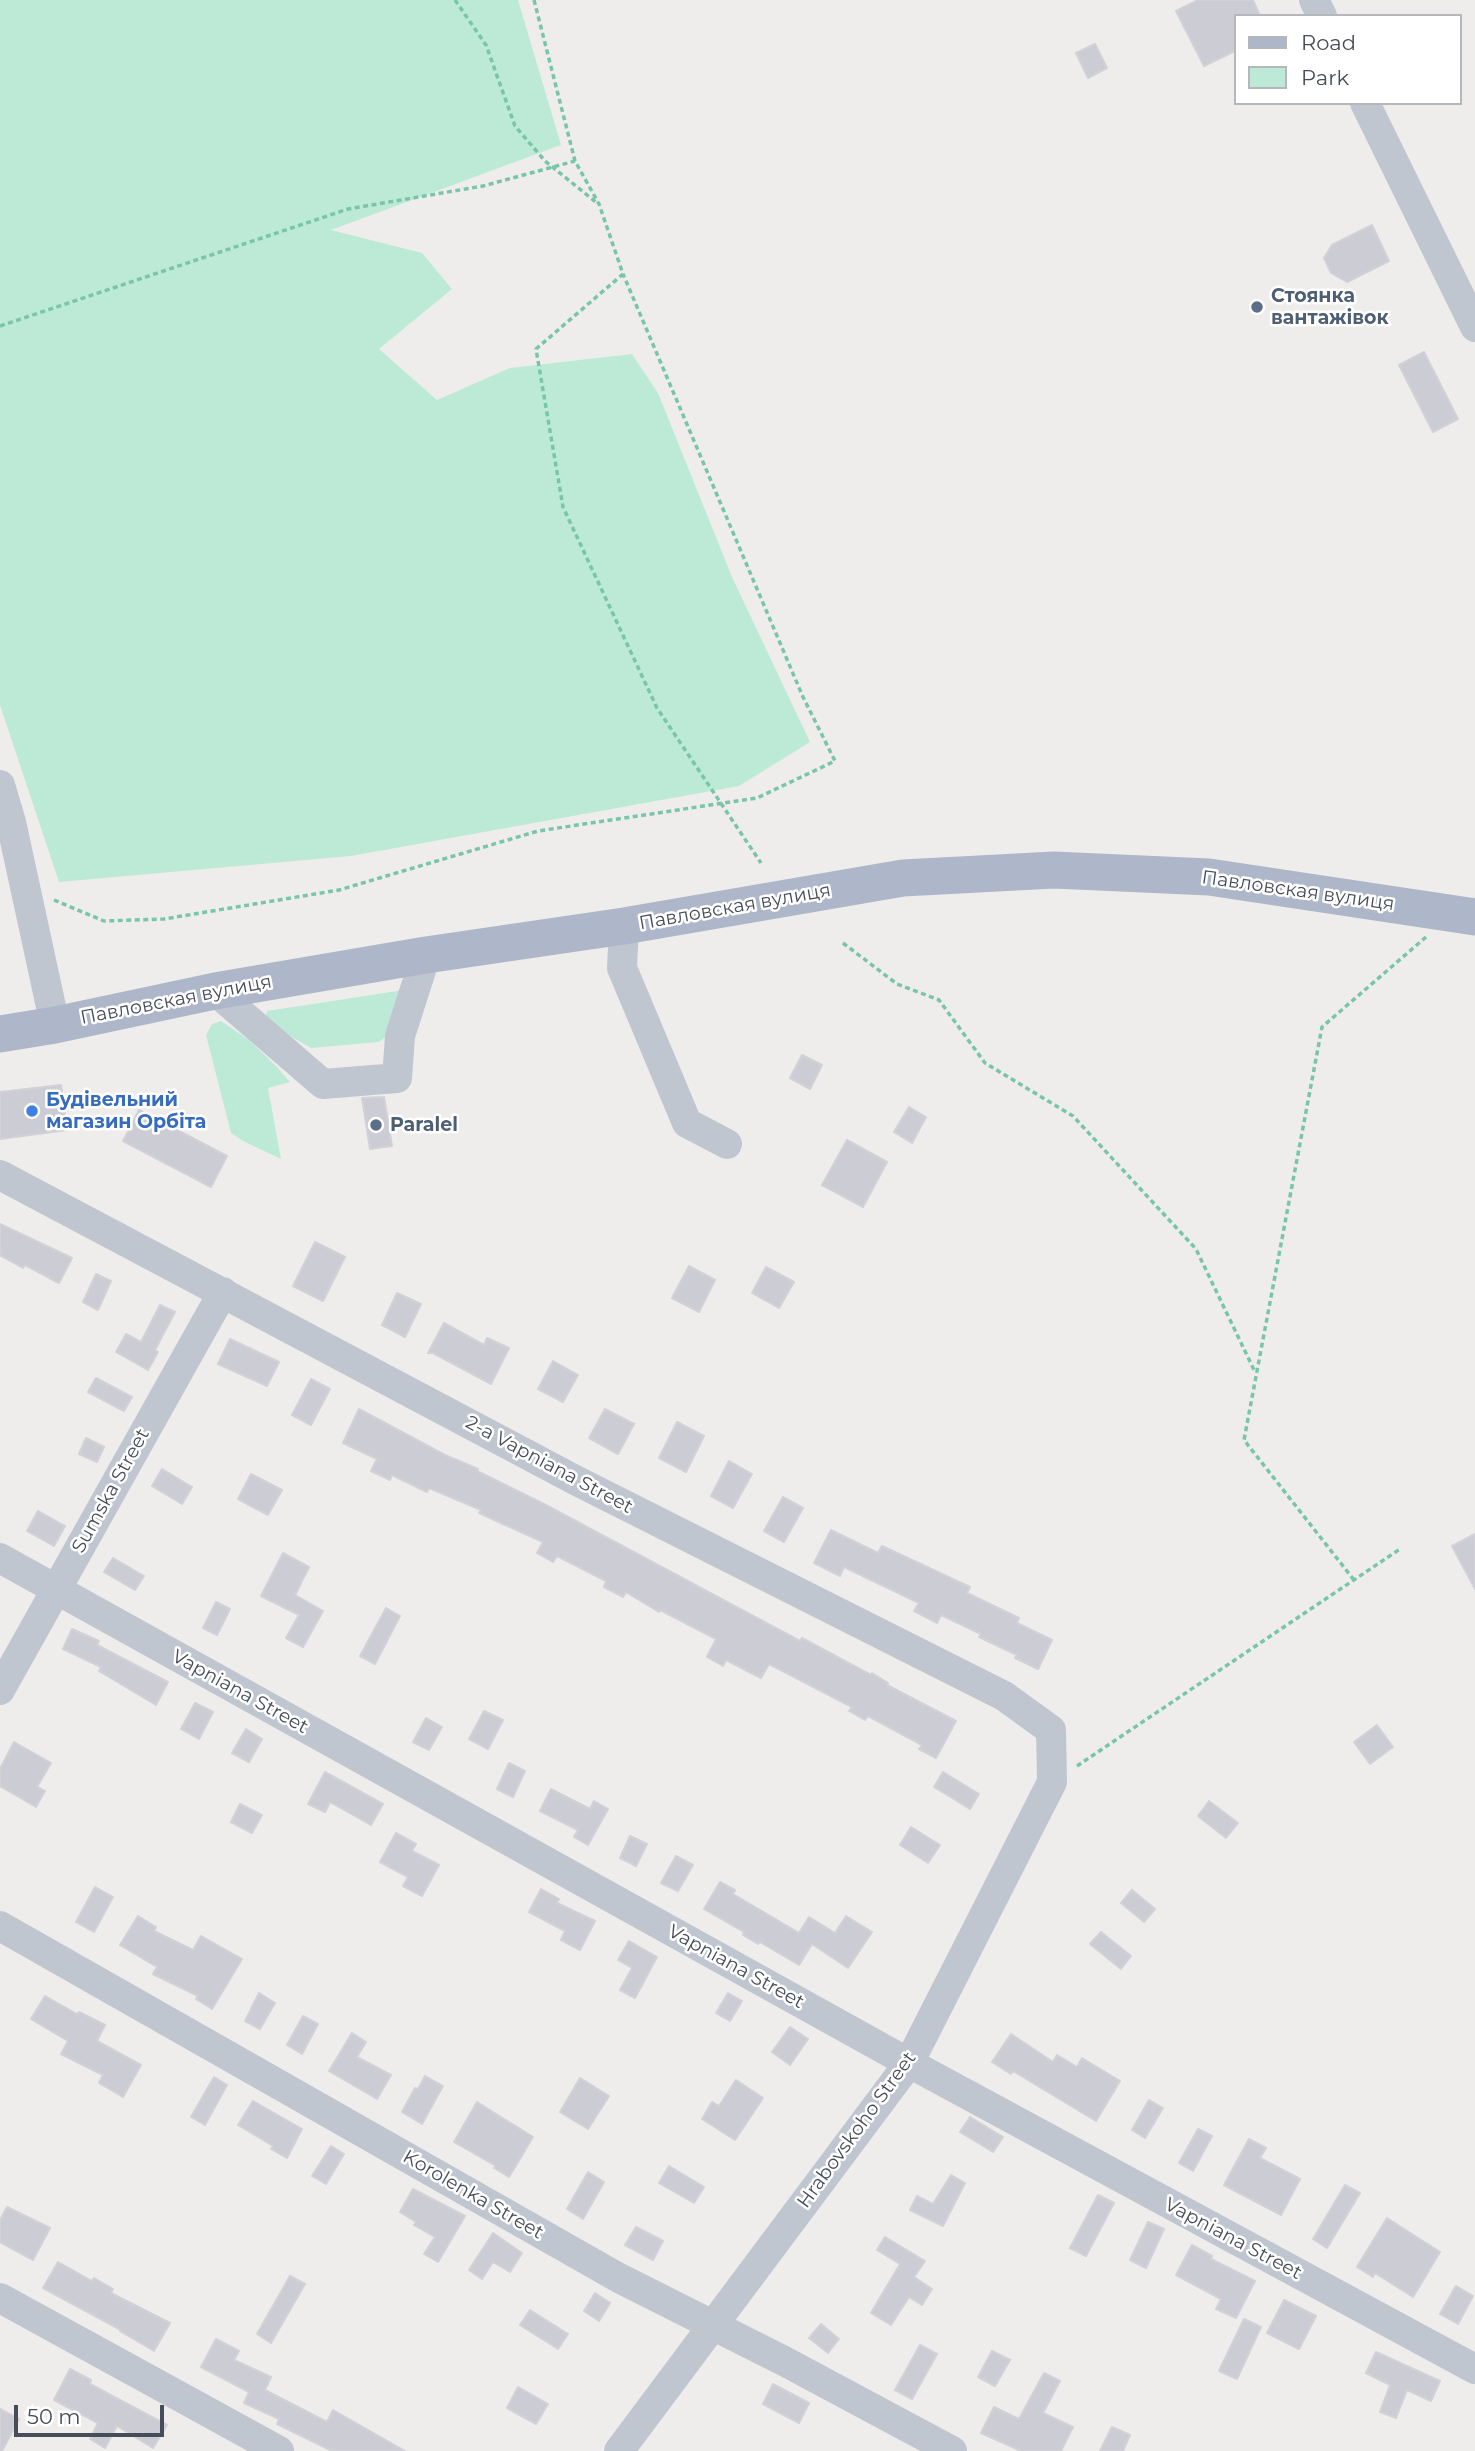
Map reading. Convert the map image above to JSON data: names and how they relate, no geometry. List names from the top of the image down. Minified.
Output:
{"streets":{"main road":["Павловская вулиця"],"street":["2-a Vapniana Street","Sumska Street","Vapniana Street","Hrabovskoho Street","Korolenka Street"]},"crossings":[["2-a Vapniana Street","Sumska Street"],["2-a Vapniana Street","Hrabovskoho Street"],["Sumska Street","Vapniana Street"],["Vapniana Street","Hrabovskoho Street"],["Hrabovskoho Street","Korolenka Street"]],"places":["Стоянка вантажівок","Будівельний магазин Орбіта","Paralel"],"legend":["Road","Park"],"scale_bar":"50 m"}
